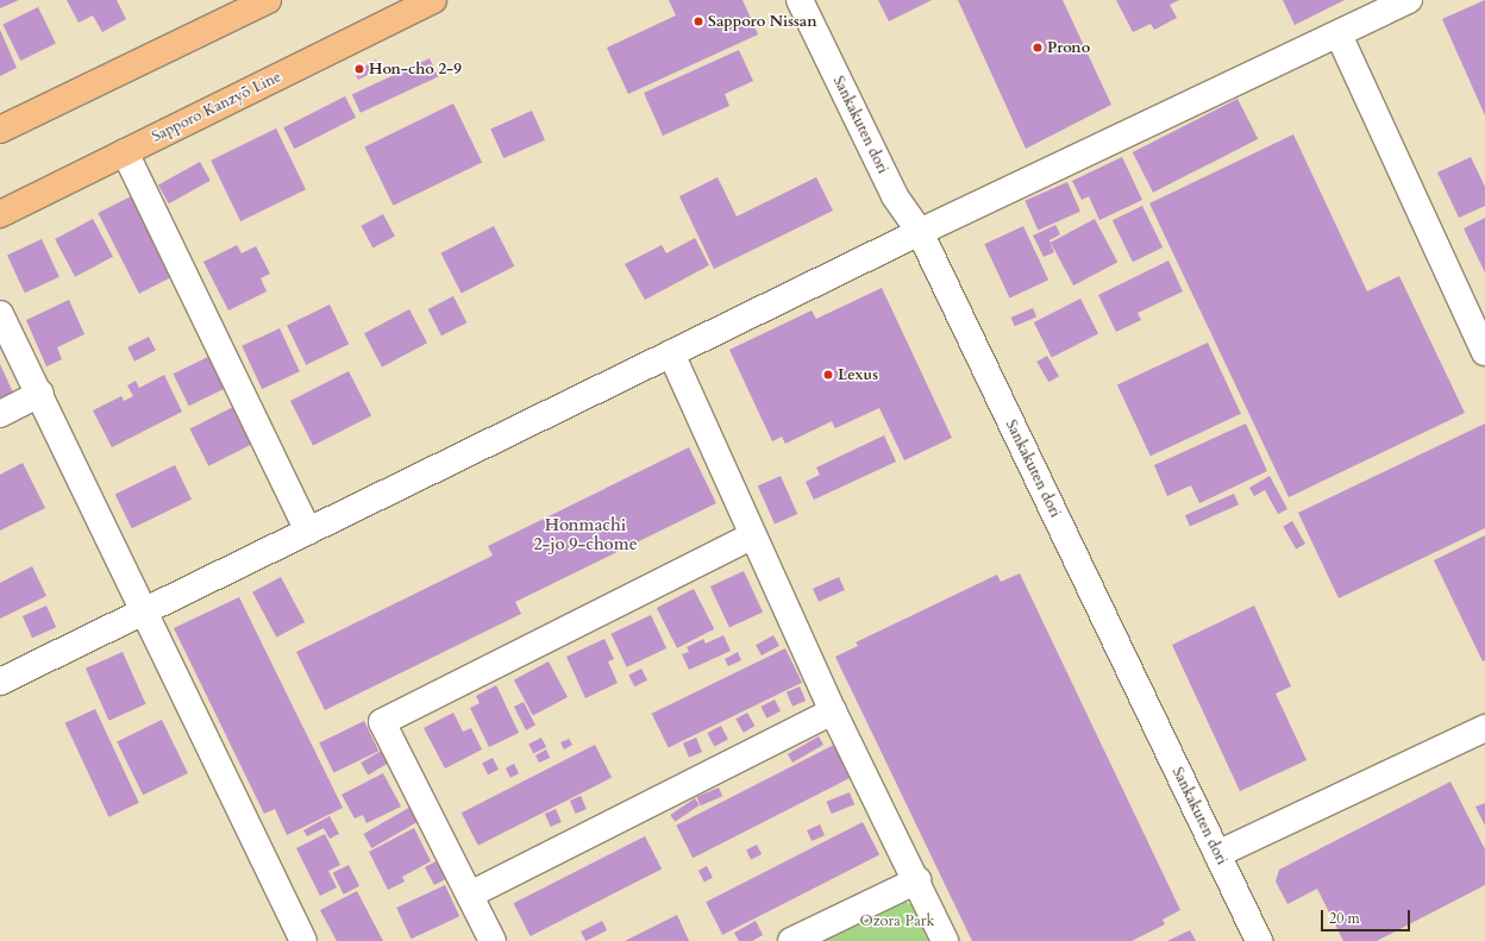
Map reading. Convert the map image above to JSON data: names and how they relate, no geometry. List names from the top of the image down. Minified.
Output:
{"streets":{"main road":["Sapporo Kanzyō Line"],"street":["Sankakuten dori"]},"districts":["Honmachi 2-jo 9-chome"],"parks":["Ozora Park"],"places":["Sapporo Nissan","Prono","Hon-cho 2-9","Lexus"],"scale_bar":"20 m"}
